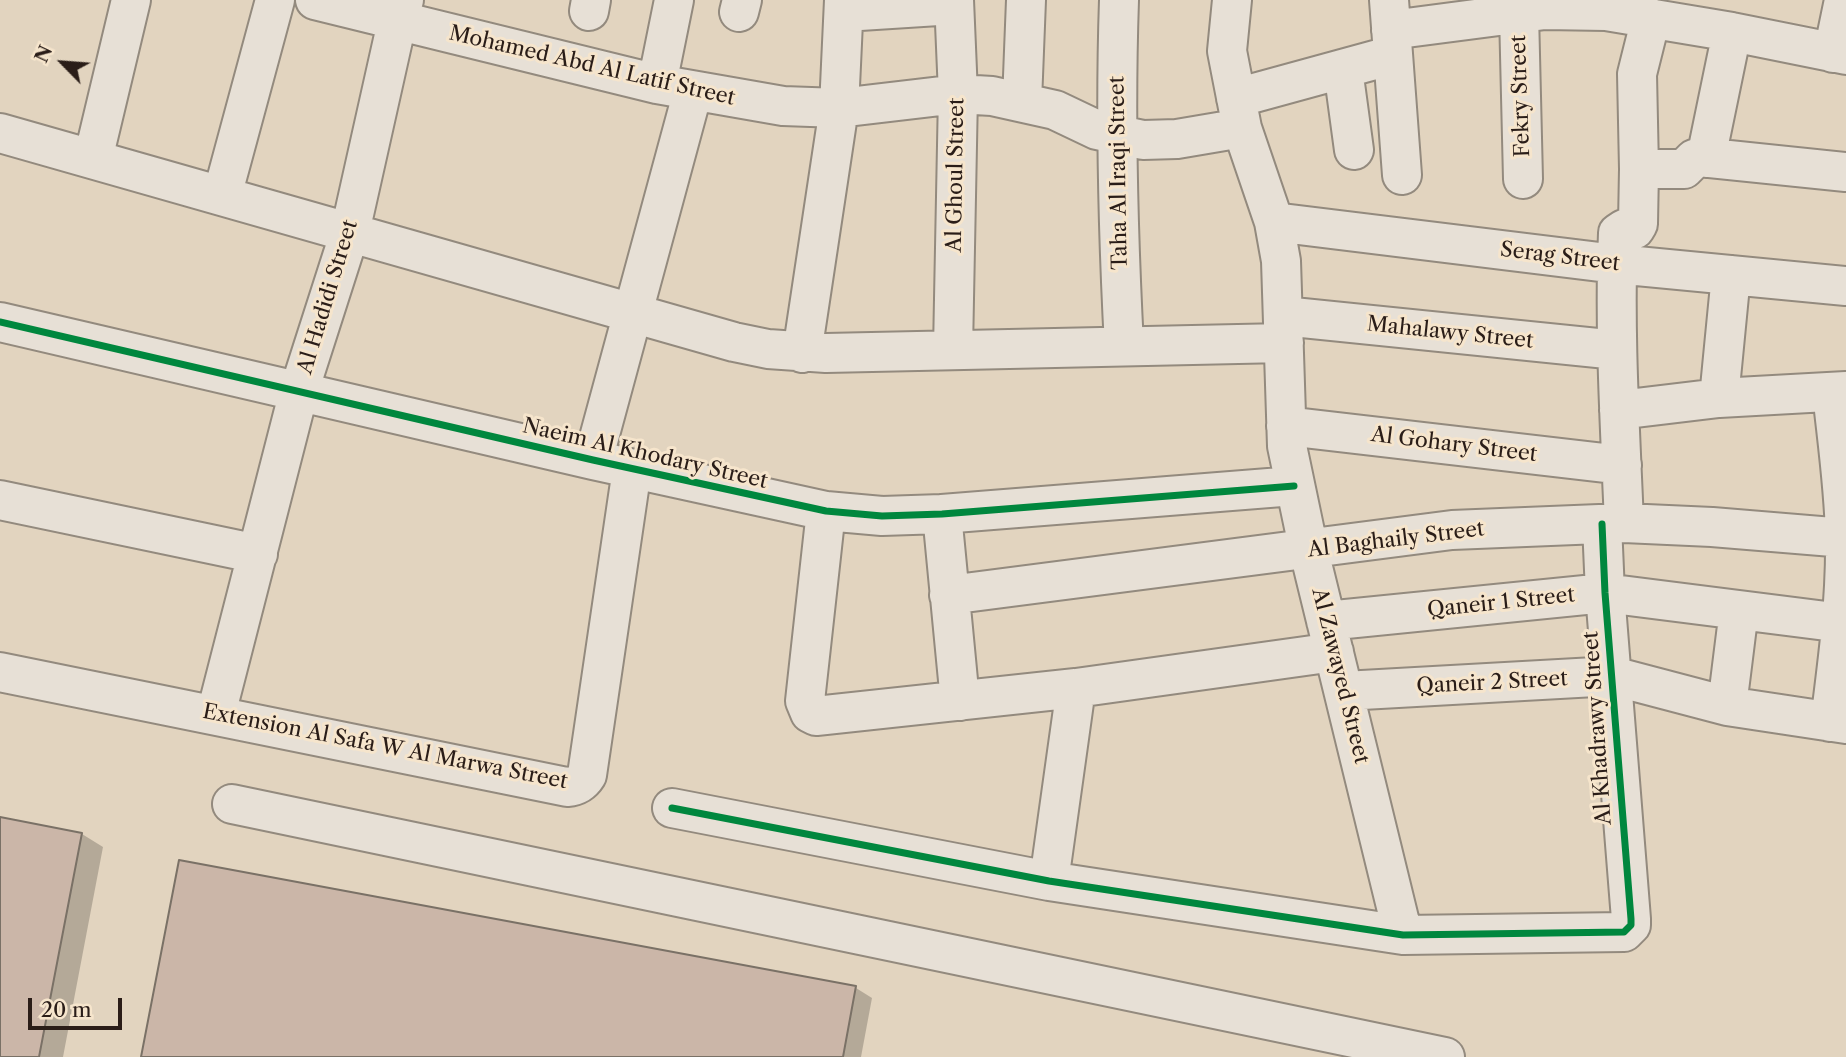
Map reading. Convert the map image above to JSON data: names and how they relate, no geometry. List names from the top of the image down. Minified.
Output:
{"streets":{"street":["Mohamed Abd Al Latif Street","Fekry Street","Taha Al Iraqi Street","Al Ghoul Street","Serag Street","Al Hadidi Street","Mahalawy Street","Al Gohary Street","Naeim Al Khodary Street","Al Baghaily Street","Qaneir 1 Street","Al Zawayed Street","Qaneir 2 Street","Al Khadrawy Street","Extension Al Safa W Al Marwa Street"]},"crossings":[["Mohamed Abd Al Latif Street","Fekry Street"],["Mohamed Abd Al Latif Street","Taha Al Iraqi Street"],["Mohamed Abd Al Latif Street","Al Ghoul Street"],["Mohamed Abd Al Latif Street","Al Hadidi Street"],["Mohamed Abd Al Latif Street","Al Zawayed Street"],["Mohamed Abd Al Latif Street","Al Khadrawy Street"],["Taha Al Iraqi Street","Mahalawy Street"],["Al Ghoul Street","Mahalawy Street"],["Serag Street","Al Zawayed Street"],["Serag Street","Al Khadrawy Street"],["Al Hadidi Street","Mahalawy Street"],["Al Hadidi Street","Naeim Al Khodary Street"],["Al Hadidi Street","Extension Al Safa W Al Marwa Street"],["Mahalawy Street","Al Zawayed Street"],["Mahalawy Street","Al Khadrawy Street"],["Al Gohary Street","Al Zawayed Street"],["Al Gohary Street","Al Khadrawy Street"],["Naeim Al Khodary Street","Qaneir 1 Street"],["Naeim Al Khodary Street","Al Zawayed Street"],["Naeim Al Khodary Street","Extension Al Safa W Al Marwa Street"],["Al Baghaily Street","Al Zawayed Street"],["Al Baghaily Street","Al Khadrawy Street"],["Qaneir 1 Street","Al Zawayed Street"],["Qaneir 1 Street","Al Khadrawy Street"],["Al Zawayed Street","Qaneir 2 Street"],["Al Zawayed Street","Al Khadrawy Street"],["Qaneir 2 Street","Al Khadrawy Street"]],"scale_bar":"20 m","north":"top left"}
